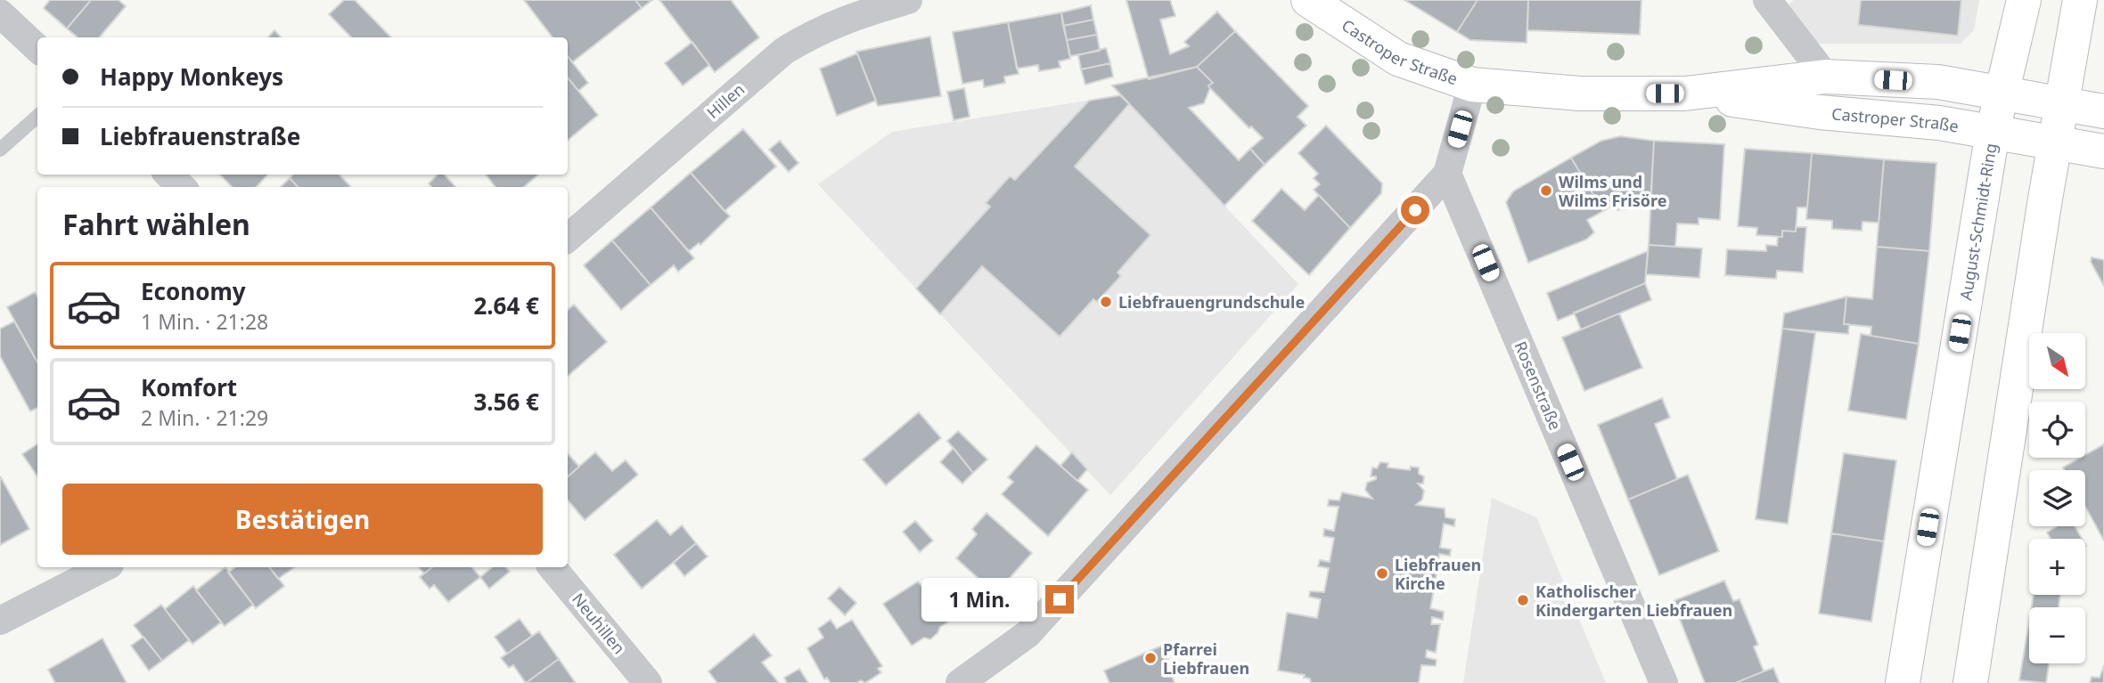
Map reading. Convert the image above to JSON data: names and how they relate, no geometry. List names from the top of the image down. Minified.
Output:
{"streets":{"main road":["Castroper Straße","August-Schmidt-Ring"],"street":["Hillen","Rosenstraße","Neuhillen"]},"crossings":[["Castroper Straße","August-Schmidt-Ring"]],"places":["Wilms und Wilms Frisöre","Liebfrauengrundschule","Liebfrauen Kirche","Katholischer Kindergarten Liebfrauen","Pfarrei Liebfrauen"],"north":"bottom right","page":{"banner":["Happy Monkeys","Liebfrauenstraße"],"heading":"Fahrt wählen","list":[{"name":"Economy","note":"1 Min. · 21:28","value":"2.64 €"},{"name":"Komfort","note":"2 Min. · 21:29","value":"3.56 €"}],"map_buttons":["+","−"],"buttons":"Bestätigen","bubble":"1 Min."}}
